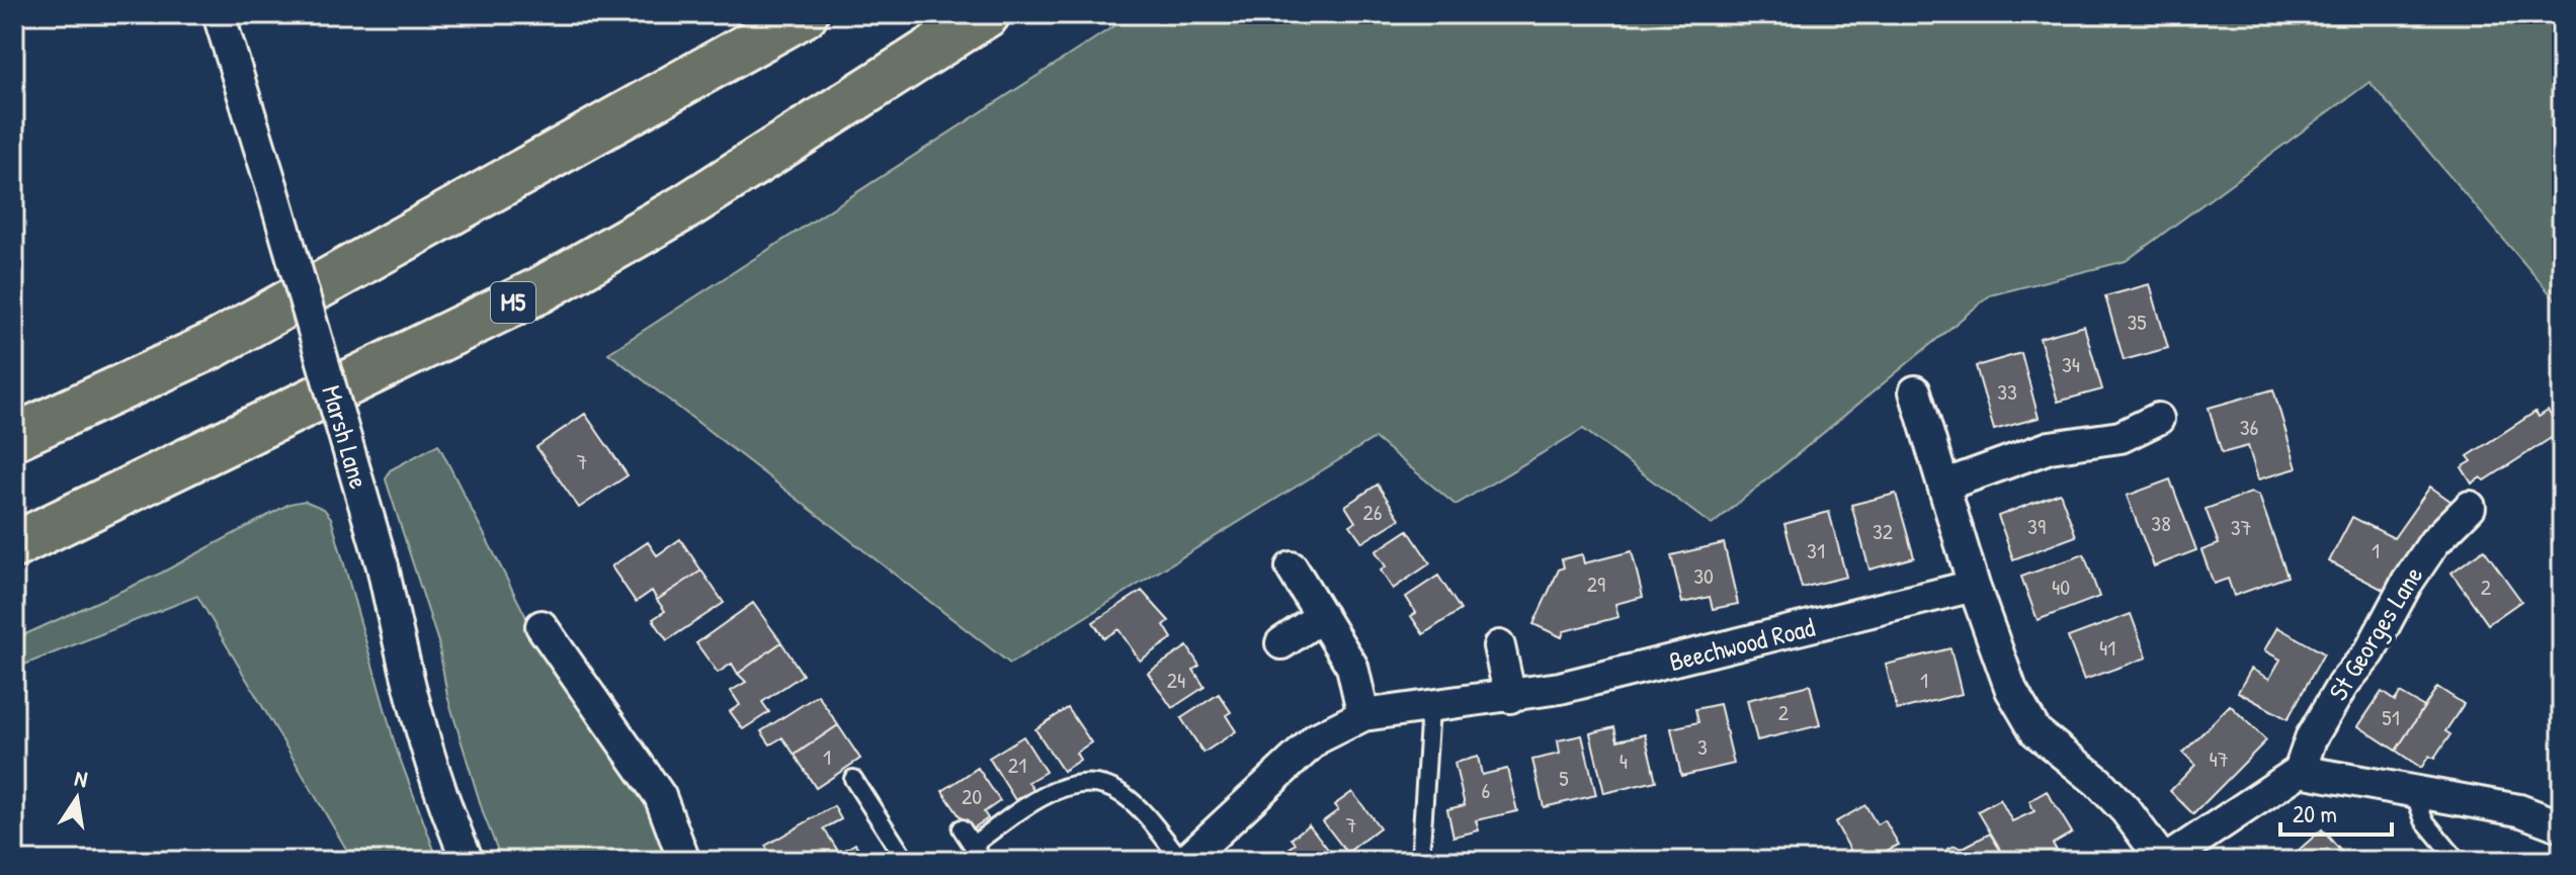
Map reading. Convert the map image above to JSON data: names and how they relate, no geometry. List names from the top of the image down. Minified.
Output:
{"streets":{"highway":["M5"],"street":["Marsh Lane","St Georges Lane","Beechwood Road"]},"house_numbers":["35","34","33","36","7","26","38","39","37","32","31","1","30","29","40","2","41","24","1","2","51","3","1","47","4","21","5","6","20","7"],"scale_bar":"20 m","north":"top"}
